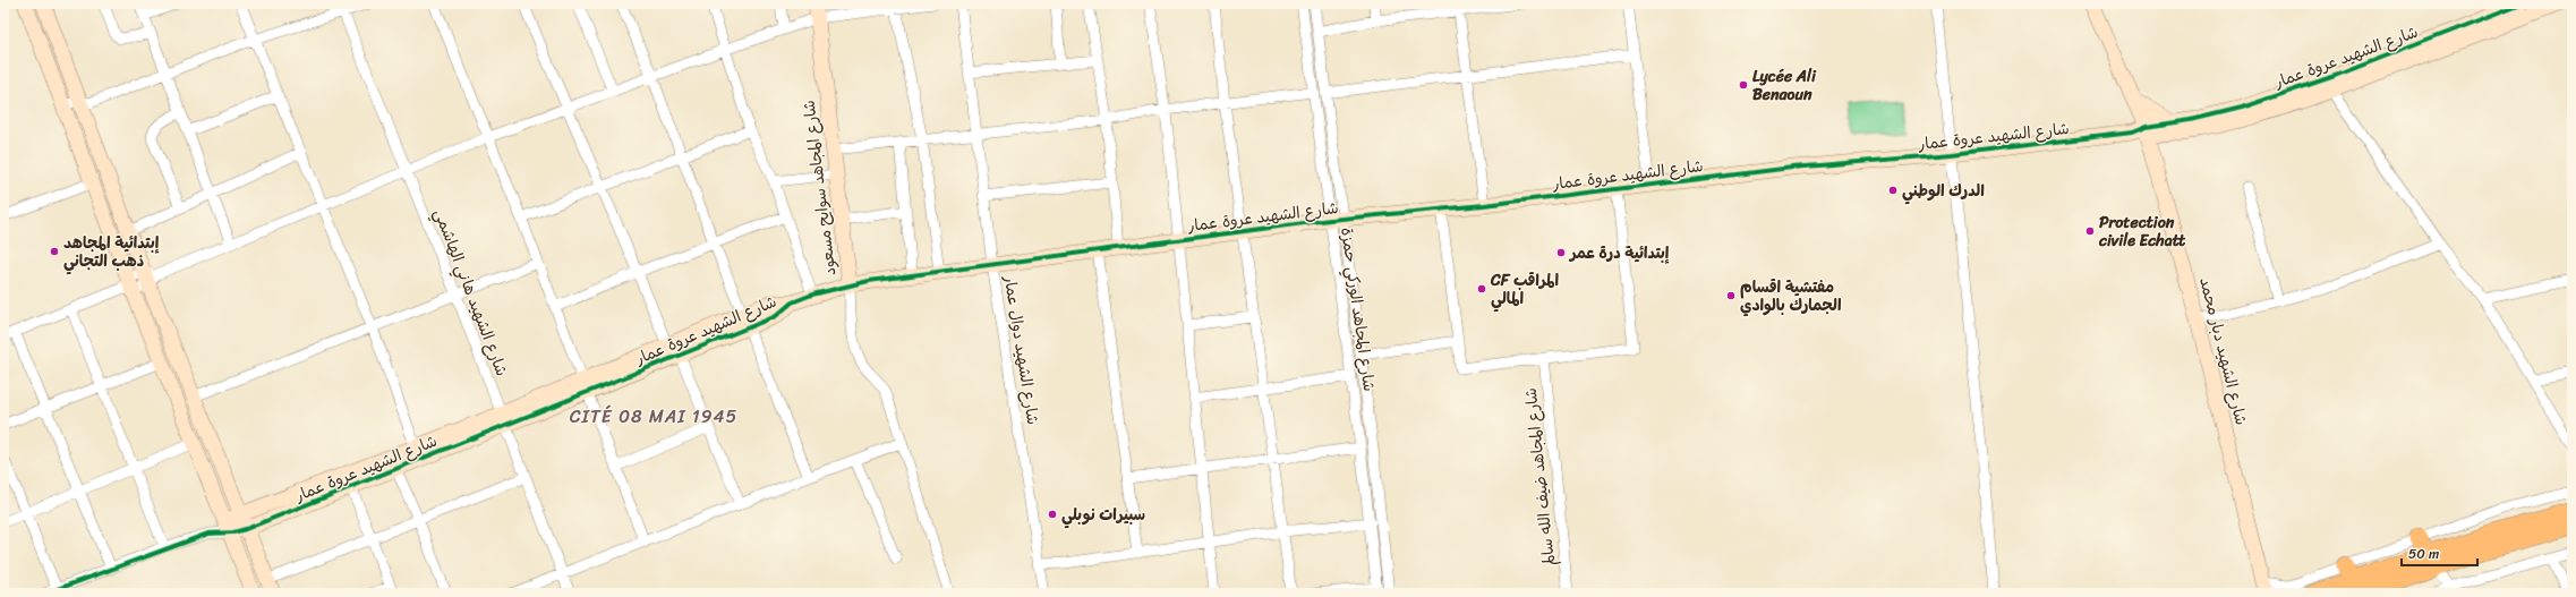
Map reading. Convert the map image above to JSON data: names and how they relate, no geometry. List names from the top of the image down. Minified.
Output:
{"streets":{"street":["شارع الشهيد عروة عمار","شارع المجاهد سوايح مسعود","شارع الشهيد هاني الهاشمي","شارع المجاهد الوركي حمزة","شارع الشهيد دوال عمار","شارع الشهيد دبار محمد","شارع المجاهد ضيف الله سالم"]},"crossings":[["شارع الشهيد عروة عمار","شارع المجاهد سوايح مسعود"],["شارع الشهيد عروة عمار","شارع الشهيد هاني الهاشمي"],["شارع الشهيد عروة عمار","شارع المجاهد الوركي حمزة"],["شارع الشهيد عروة عمار","شارع الشهيد دوال عمار"],["شارع الشهيد عروة عمار","شارع الشهيد دبار محمد"]],"districts":["CITÉ 08 MAI 1945"],"places":["Lycée Ali Benaoun","الدرك الوطني","Protection civile Echatt","إبتدائية المجاهد ذهب التجاني","إبتدائية درة عمر","CF المراقب المالي","مفتشية اقسام الجمارك بالوادي","سبيرات نوبلي"],"scale_bar":"50 m"}
